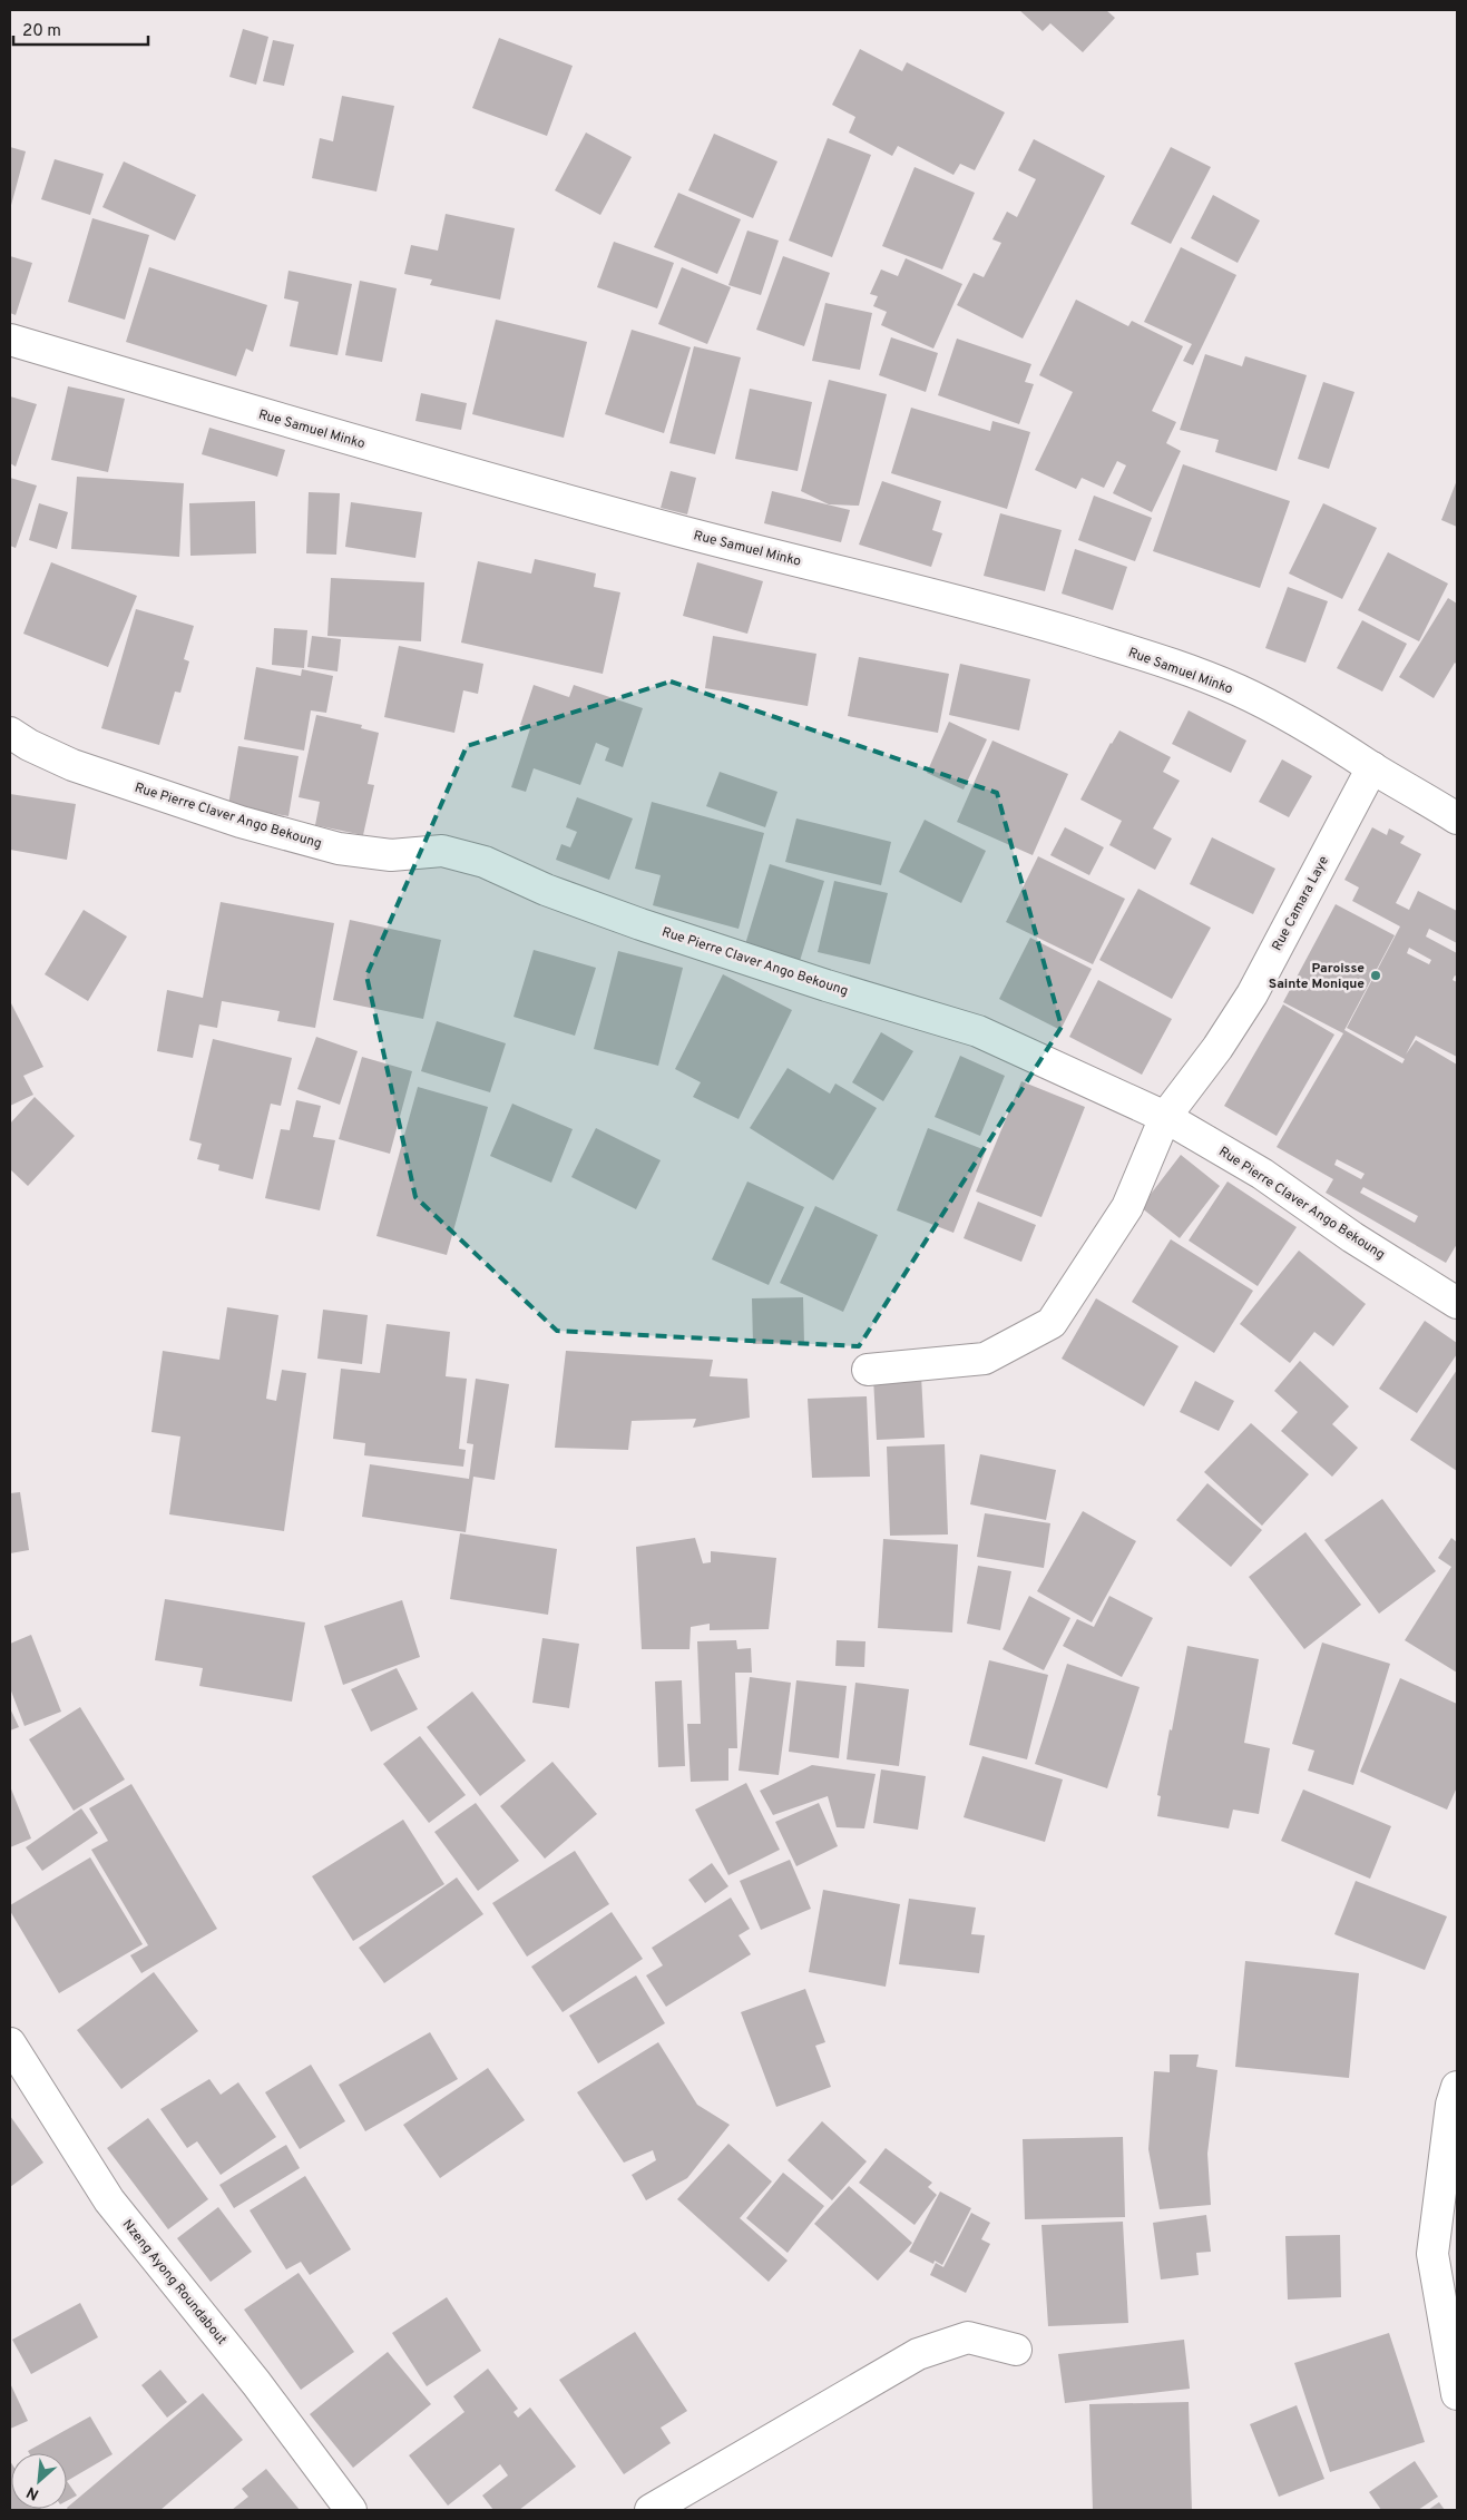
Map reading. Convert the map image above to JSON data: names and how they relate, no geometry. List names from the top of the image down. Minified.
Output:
{"streets":{"street":["Rue Samuel Minko","Rue Pierre Claver Ango Bekoung","Rue Camara Laye","Nzeng Ayong Roundabout"]},"crossings":[["Rue Samuel Minko","Rue Camara Laye"],["Rue Pierre Claver Ango Bekoung","Rue Camara Laye"]],"places":["Paroisse Sainte Monique"],"scale_bar":"20 m","north":"bottom left"}
